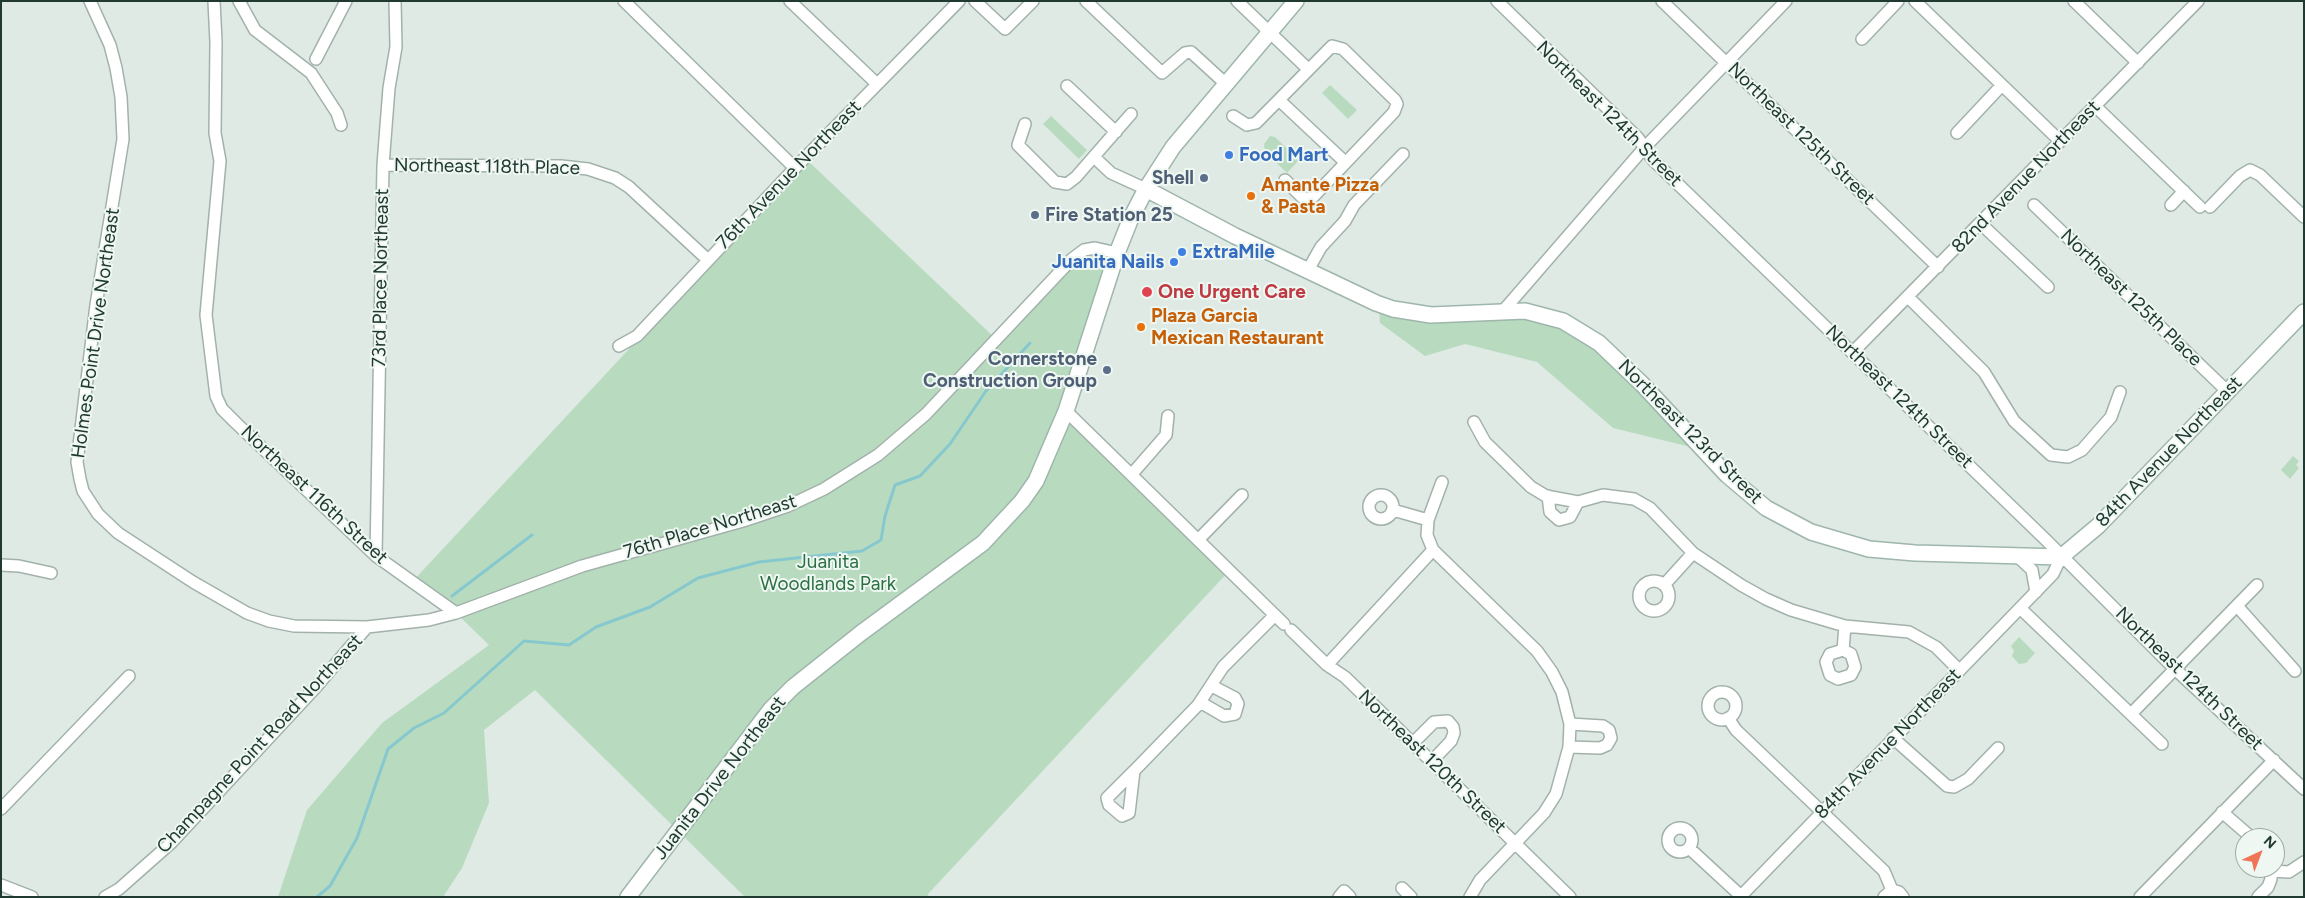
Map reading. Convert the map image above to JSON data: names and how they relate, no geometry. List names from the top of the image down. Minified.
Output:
{"streets":{"street":["Northeast 124th Street","Northeast 125th Street","Northeast 118th Place","76th Avenue Northeast","82nd Avenue Northeast","73rd Place Northeast","Northeast 125th Place","Holmes Point Drive Northeast","Northeast 123rd Street","84th Avenue Northeast","Northeast 116th Street","76th Place Northeast","Champagne Point Road Northeast","Northeast 120th Street","Juanita Drive Northeast"]},"crossings":[["Northeast 124th Street","82nd Avenue Northeast"],["Northeast 124th Street","Northeast 123rd Street"],["Northeast 124th Street","84th Avenue Northeast"],["Northeast 125th Street","82nd Avenue Northeast"],["Northeast 118th Place","76th Avenue Northeast"],["Northeast 118th Place","73rd Place Northeast"],["73rd Place Northeast","Northeast 116th Street"],["Northeast 125th Place","84th Avenue Northeast"],["Holmes Point Drive Northeast","76th Place Northeast"],["Holmes Point Drive Northeast","Champagne Point Road Northeast"],["Northeast 123rd Street","84th Avenue Northeast"],["Northeast 123rd Street","Juanita Drive Northeast"],["Northeast 116th Street","76th Place Northeast"],["76th Place Northeast","Champagne Point Road Northeast"],["76th Place Northeast","Juanita Drive Northeast"],["Northeast 120th Street","Juanita Drive Northeast"]],"parks":["Juanita Woodlands Park"],"places":["Food Mart","Shell","Amante Pizza & Pasta","Fire Station 25","ExtraMile","Juanita Nails","One Urgent Care","Plaza Garcia Mexican Restaurant","Cornerstone Construction Group"],"north":"top right"}
